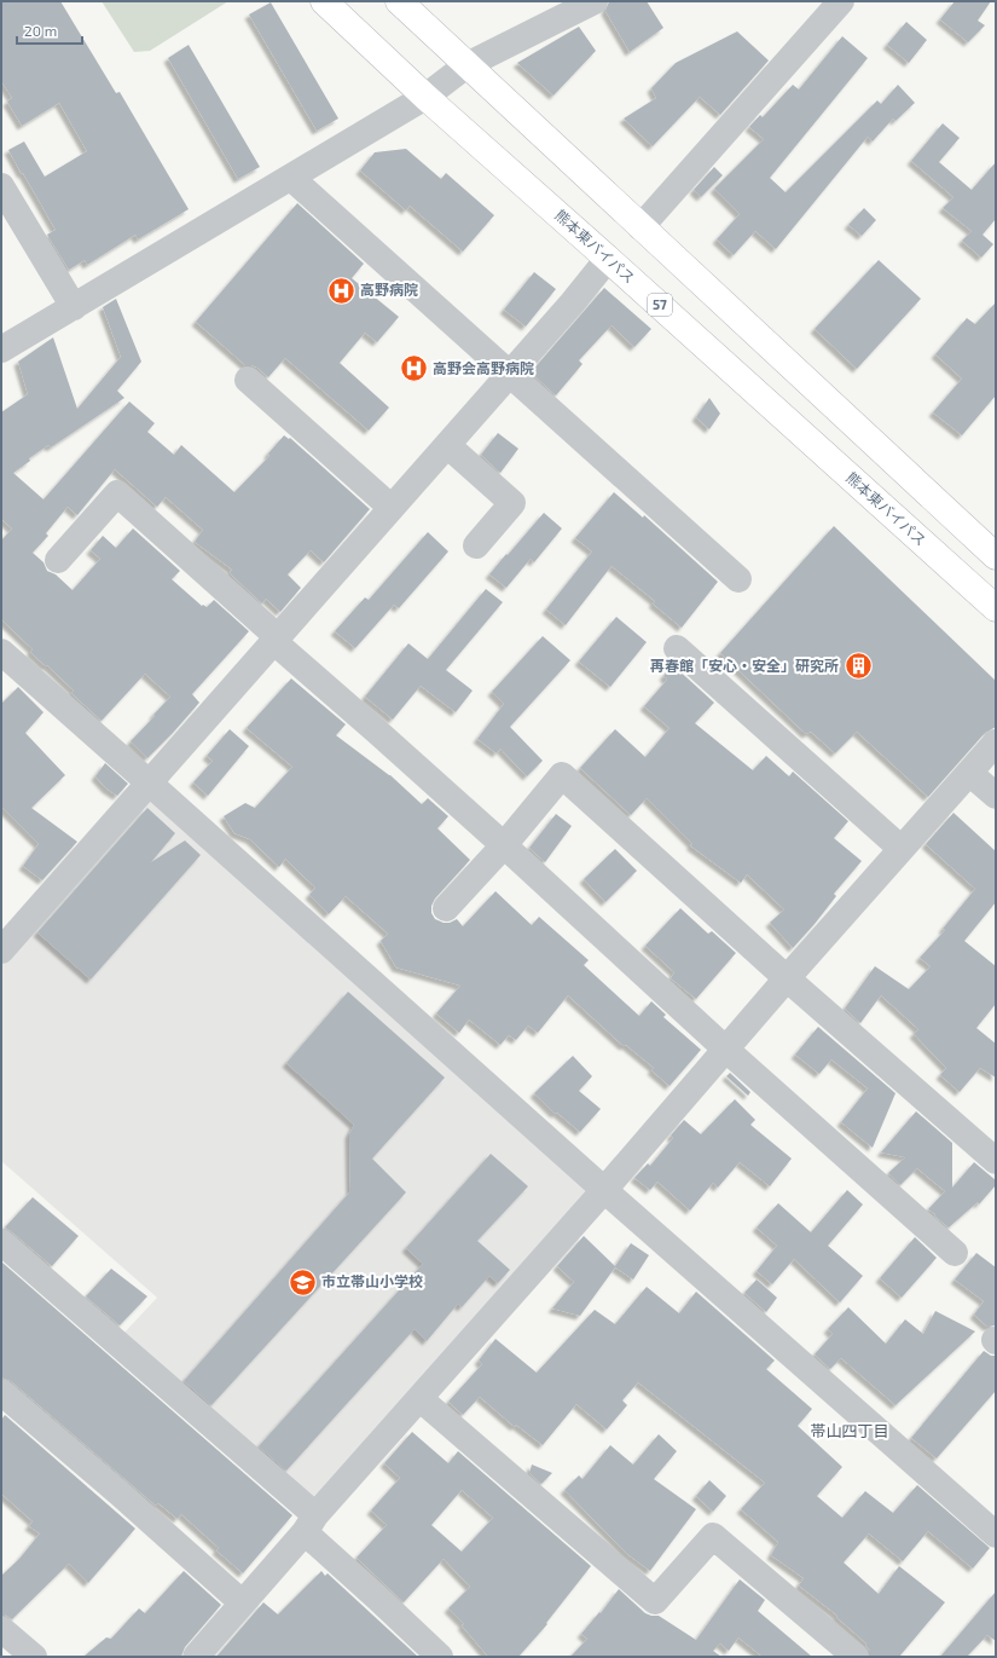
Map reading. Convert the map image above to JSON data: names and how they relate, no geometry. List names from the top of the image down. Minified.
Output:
{"streets":{"highway":["熊本東バイパス","57"]},"districts":["帯山四丁目"],"places":{"hospital":["高野病院","高野会高野病院"],"building":["再春館「安心・安全」研究所"],"school or university":["市立帯山小学校"]},"scale_bar":"20 m"}
